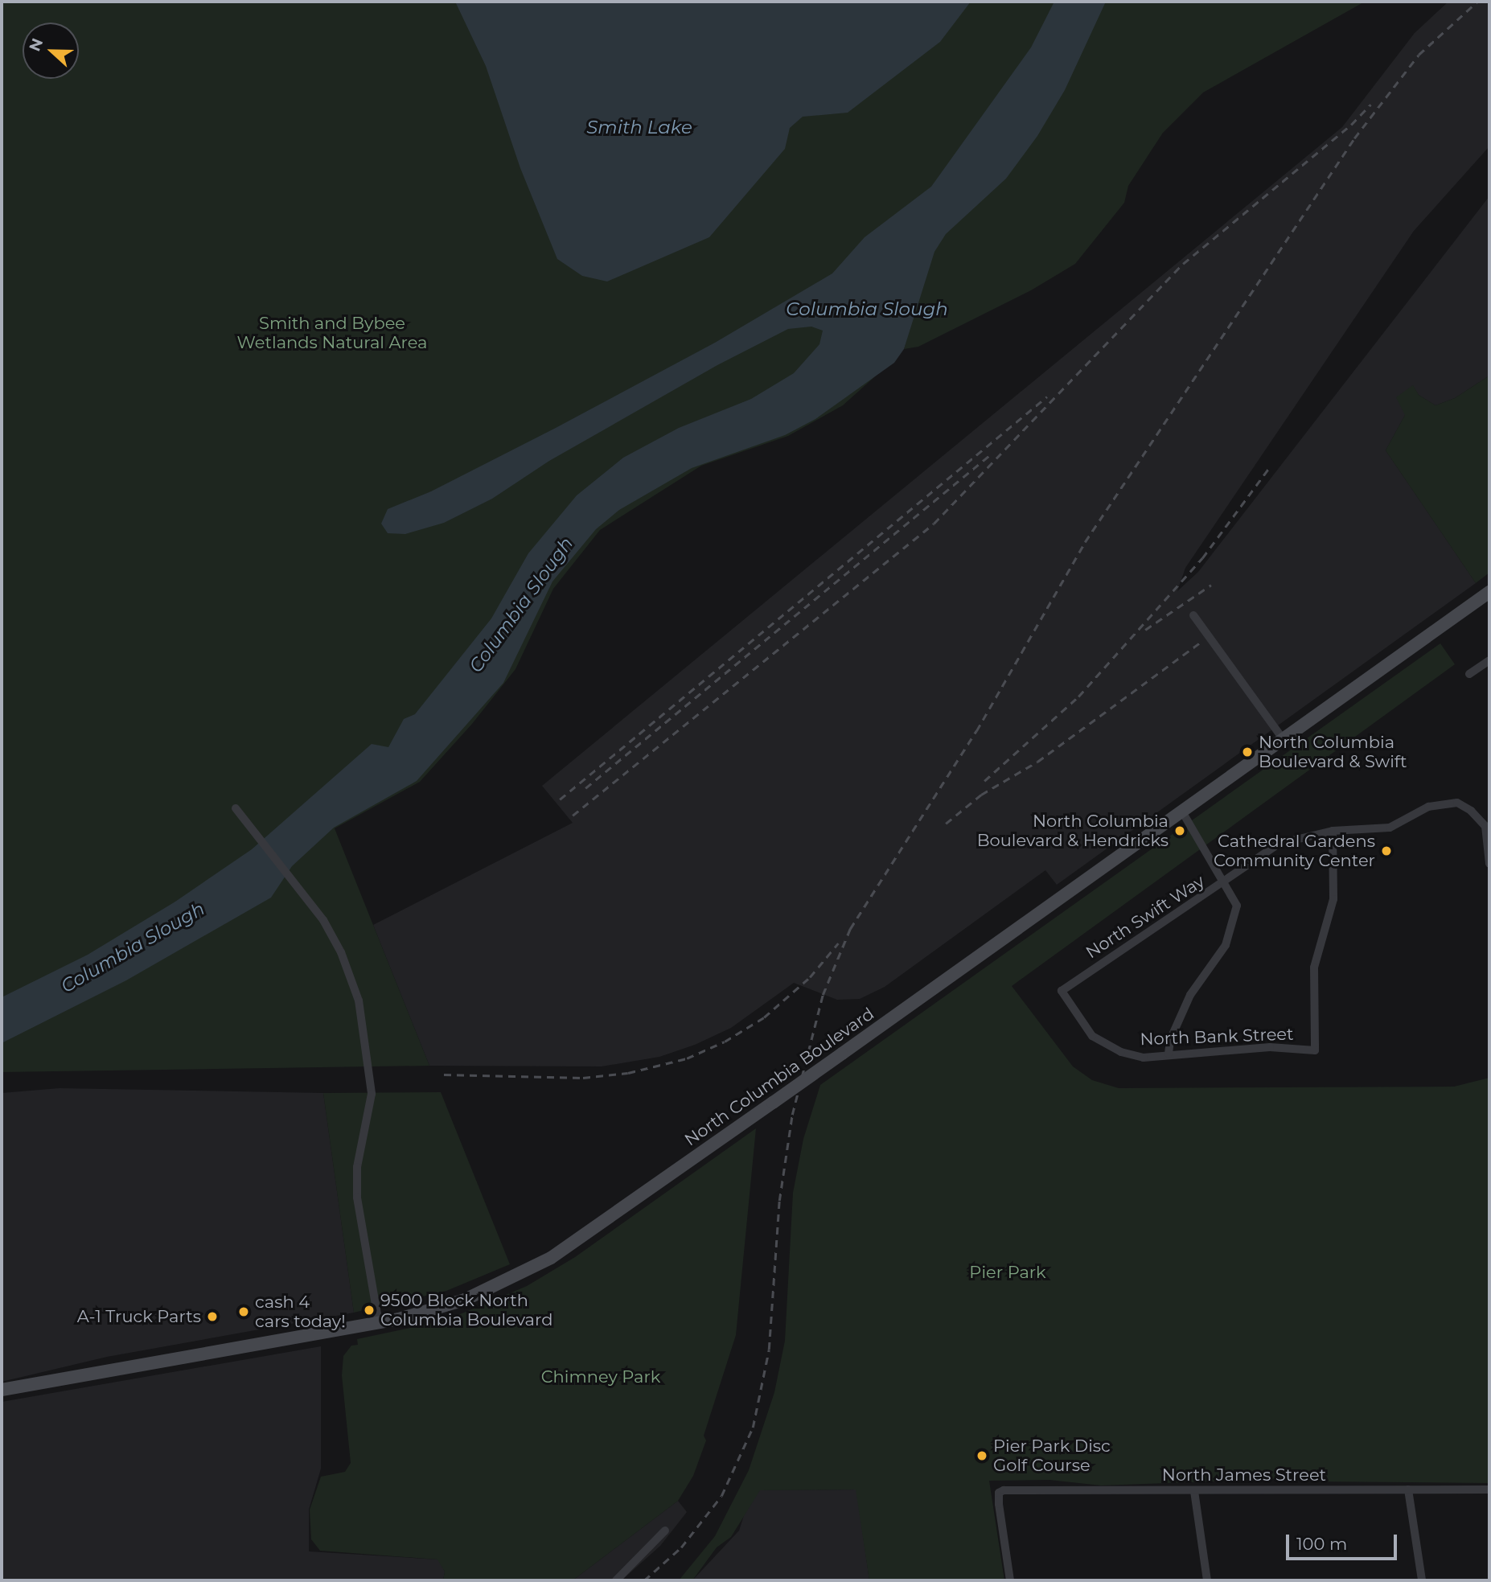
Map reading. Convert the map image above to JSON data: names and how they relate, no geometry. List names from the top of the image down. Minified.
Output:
{"streets":{"main road":["North Columbia Boulevard"],"street":["North Swift Way","North Bank Street","North James Street"]},"crossings":[["North Swift Way","North Bank Street"]],"water":["Smith Lake","Columbia Slough"],"parks":["Smith and Bybee Wetlands Natural Area","Pier Park","Chimney Park"],"places":["North Columbia Boulevard & Swift","North Columbia Boulevard & Hendricks","Cathedral Gardens Community Center","9500 Block North Columbia Boulevard","cash 4 cars today!","A-1 Truck Parts","Pier Park Disc Golf Course"],"scale_bar":"100 m","north":"left"}
